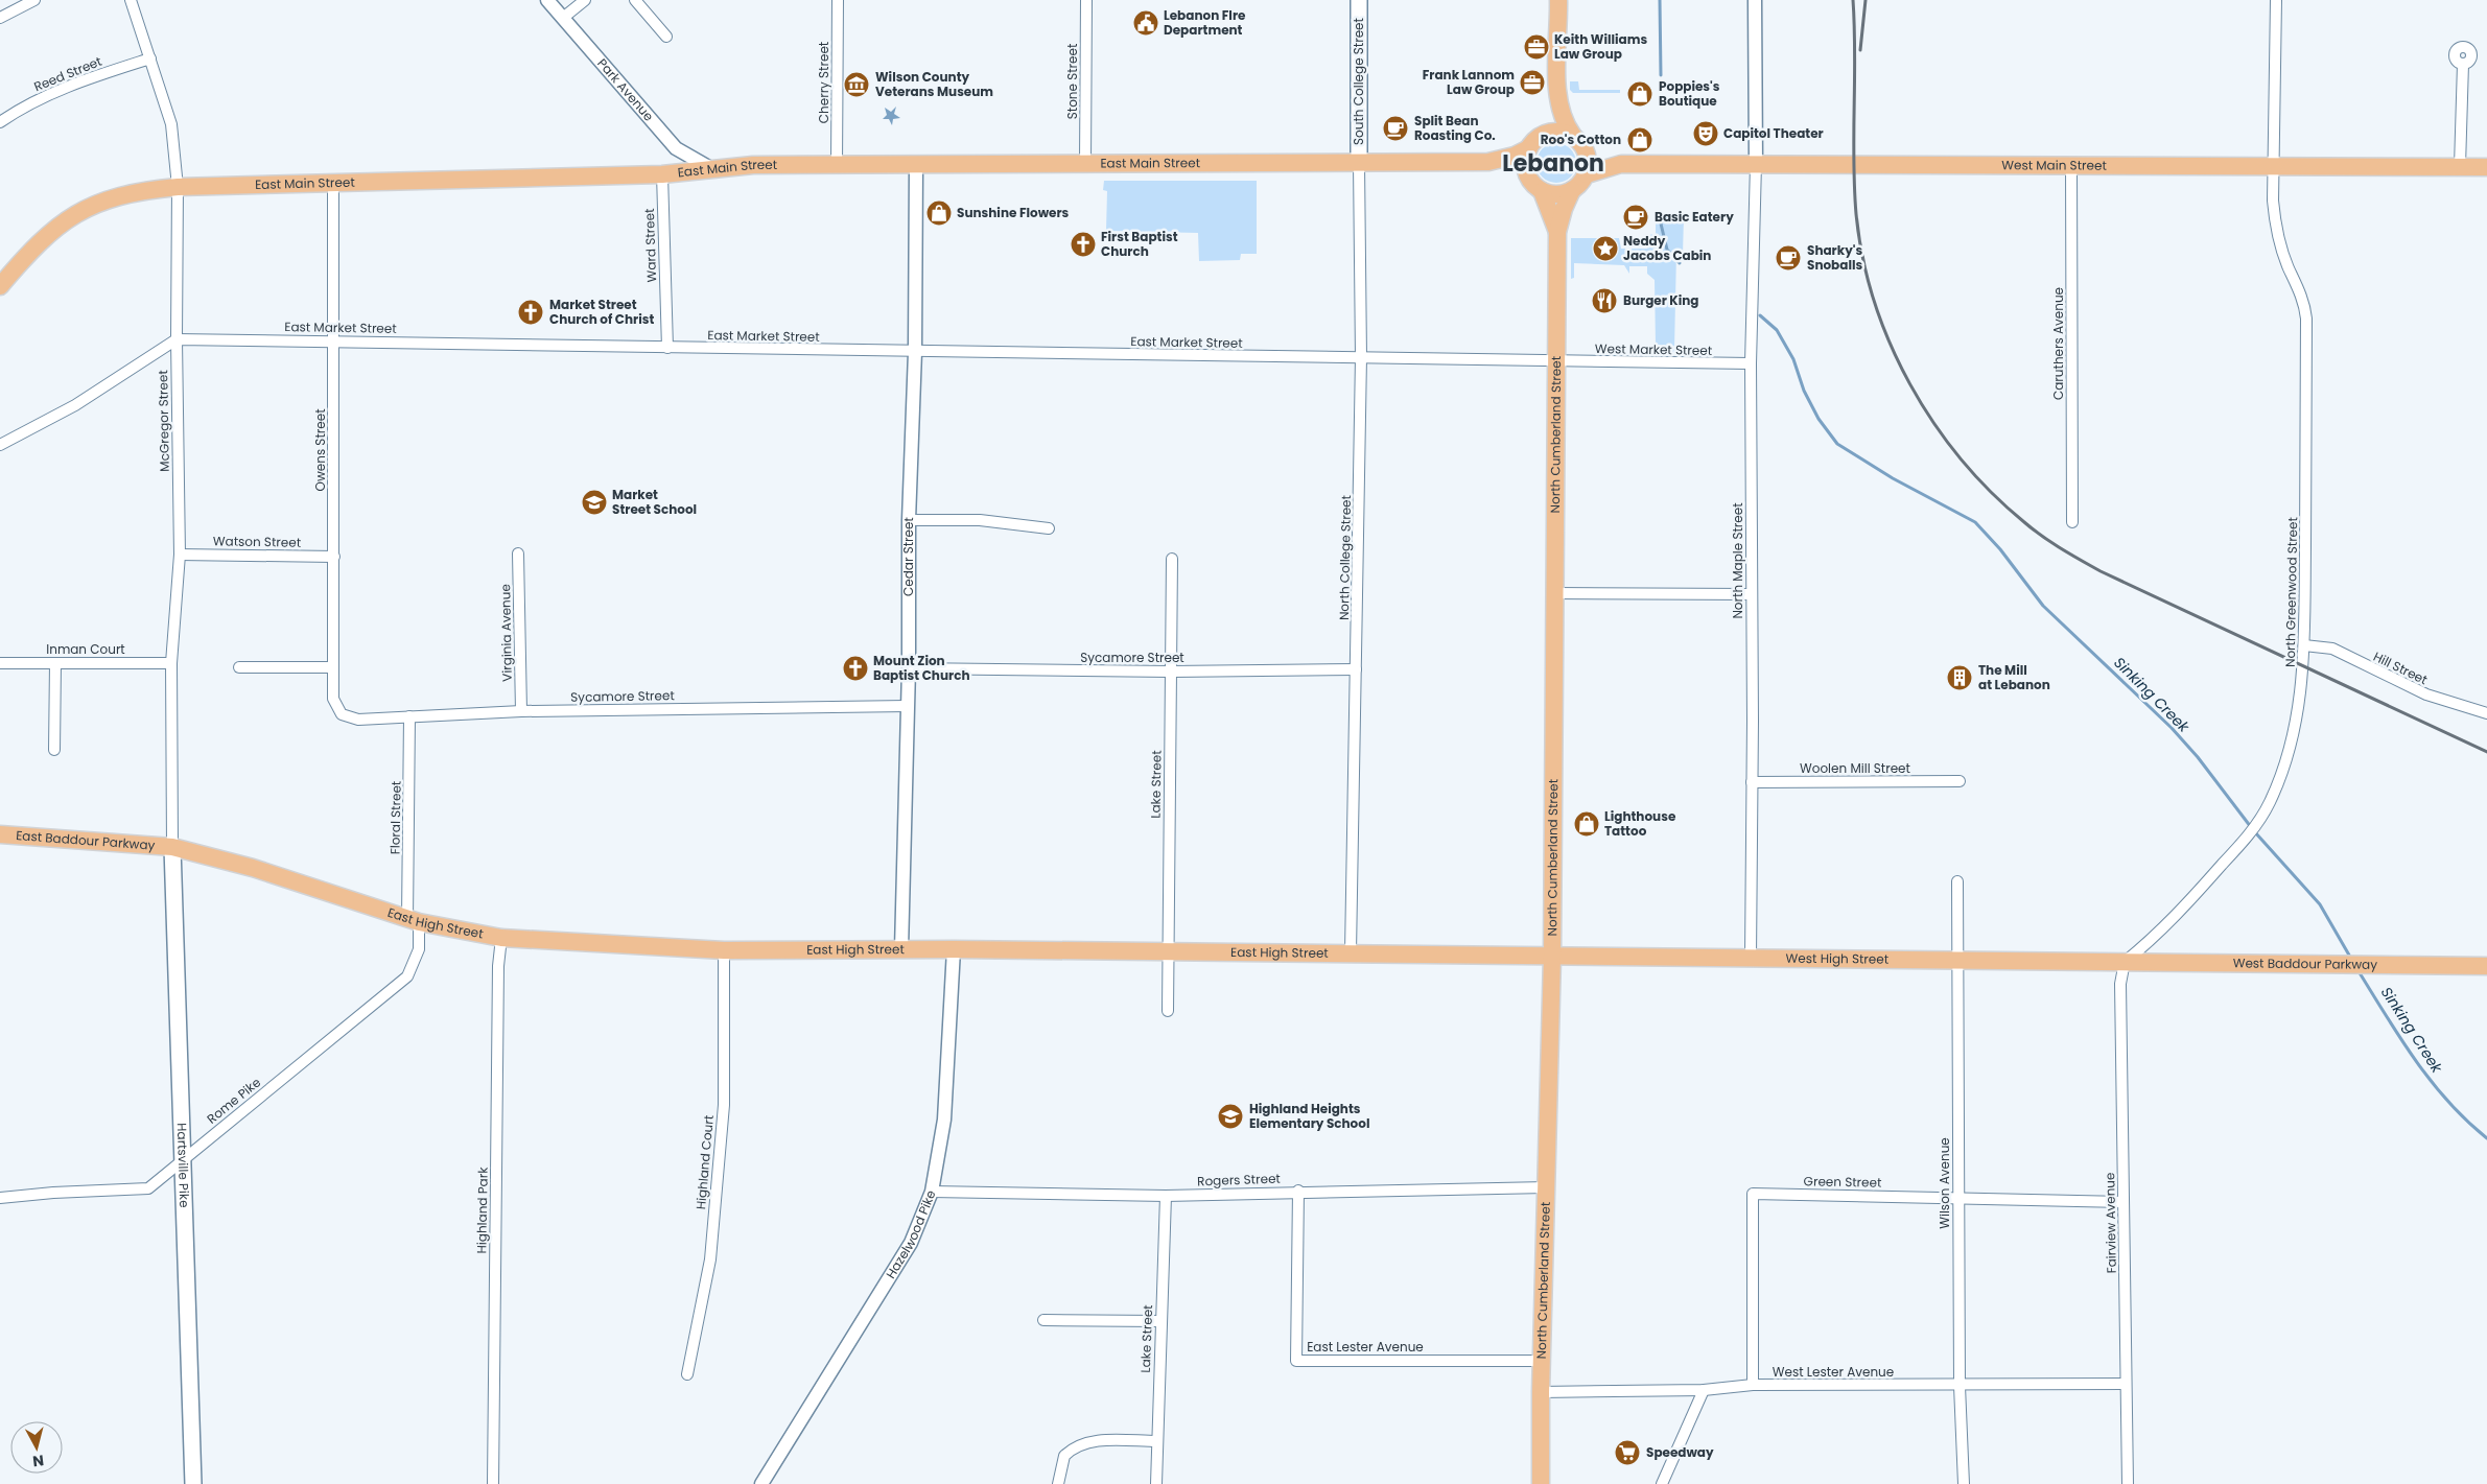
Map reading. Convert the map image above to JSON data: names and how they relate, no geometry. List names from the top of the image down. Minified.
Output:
{"streets":{"main road":["South College Street","East Main Street","West Main Street","North Cumberland Street","East Baddour Parkway","East High Street","West High Street","West Baddour Parkway","Hartsville Pike"],"street":["Reed Street","Stone Street","Cherry Street","Park Avenue","Ward Street","East Market Street","Caruthers Avenue","West Market Street","McGregor Street","Owens Street","Watson Street","Cedar Street","North College Street","North Maple Street","North Greenwood Street","Virginia Avenue","Inman Court","Sycamore Street","Hill Street","Woolen Mill Street","Lake Street","Floral Street","Rome Pike","Highland Court","Rogers Street","Green Street","Wilson Avenue","Highland Park","Fairview Avenue","Hazelwood Pike","East Lester Avenue","West Lester Avenue"]},"crossings":[["Reed Street","McGregor Street"],["Stone Street","East Main Street"],["South College Street","East Main Street"],["South College Street","North College Street"],["Cherry Street","East Main Street"],["Park Avenue","East Main Street"],["East Main Street","West Main Street"],["East Main Street","Ward Street"],["East Main Street","McGregor Street"],["East Main Street","North Cumberland Street"],["East Main Street","Owens Street"],["East Main Street","Cedar Street"],["East Main Street","North College Street"],["West Main Street","Caruthers Avenue"],["West Main Street","North Cumberland Street"],["West Main Street","North Maple Street"],["West Main Street","North Greenwood Street"],["Ward Street","East Market Street"],["East Market Street","West Market Street"],["East Market Street","McGregor Street"],["East Market Street","North Cumberland Street"],["East Market Street","Owens Street"],["East Market Street","Cedar Street"],["East Market Street","North College Street"],["West Market Street","North Cumberland Street"],["West Market Street","North Maple Street"],["McGregor Street","Watson Street"],["McGregor Street","Inman Court"],["McGregor Street","East Baddour Parkway"],["McGregor Street","East High Street"],["McGregor Street","Hartsville Pike"],["North Cumberland Street","East High Street"],["North Cumberland Street","West High Street"],["North Cumberland Street","Rogers Street"],["North Cumberland Street","East Lester Avenue"],["North Cumberland Street","West Lester Avenue"],["Owens Street","Watson Street"],["Owens Street","Sycamore Street"],["Cedar Street","Sycamore Street"],["Cedar Street","East High Street"],["North College Street","Sycamore Street"],["North College Street","East High Street"],["North Maple Street","Woolen Mill Street"],["North Maple Street","West High Street"],["North Greenwood Street","Hill Street"],["North Greenwood Street","West High Street"],["North Greenwood Street","West Baddour Parkway"],["North Greenwood Street","Fairview Avenue"],["Virginia Avenue","Sycamore Street"],["Sycamore Street","Lake Street"],["Sycamore Street","Floral Street"],["Lake Street","East High Street"],["Lake Street","Rogers Street"],["Floral Street","East High Street"],["Floral Street","Rome Pike"],["East Baddour Parkway","East High Street"],["East Baddour Parkway","Hartsville Pike"],["East High Street","West High Street"],["East High Street","Rome Pike"],["East High Street","Highland Court"],["East High Street","Hartsville Pike"],["East High Street","Highland Park"],["East High Street","Hazelwood Pike"],["West High Street","West Baddour Parkway"],["West High Street","Wilson Avenue"],["West High Street","Fairview Avenue"],["West Baddour Parkway","Fairview Avenue"],["Rome Pike","Hartsville Pike"],["Rogers Street","Hazelwood Pike"],["Rogers Street","East Lester Avenue"],["Green Street","Wilson Avenue"],["Green Street","Fairview Avenue"],["Green Street","West Lester Avenue"],["Wilson Avenue","West Lester Avenue"],["Fairview Avenue","West Lester Avenue"]],"districts":["Lebanon"],"water":["Sinking Creek"],"places":{"public building":["Lebanon FIre Department"],"office":["Keith Williams Law Group","Frank Lannom Law Group"],"museum":["Wilson County Veterans Museum"],"shop":["Poppies's Boutique","Roo's Cotton","Sunshine Flowers","Lighthouse Tattoo"],"cafe":["Split Bean Roasting Co.","Basic Eatery","Sharky's Snoballs"],"theatre":["Capitol Theater"],"church":["First Baptist Church","Market Street Church of Christ","Mount Zion Baptist Church"],"place":["Neddy Jacobs Cabin"],"restaurant":["Burger King"],"school or university":["Market Street School","Highland Heights Elementary School"],"building":["The Mill at Lebanon"],"supermarket":["Speedway"]},"north":"bottom"}
